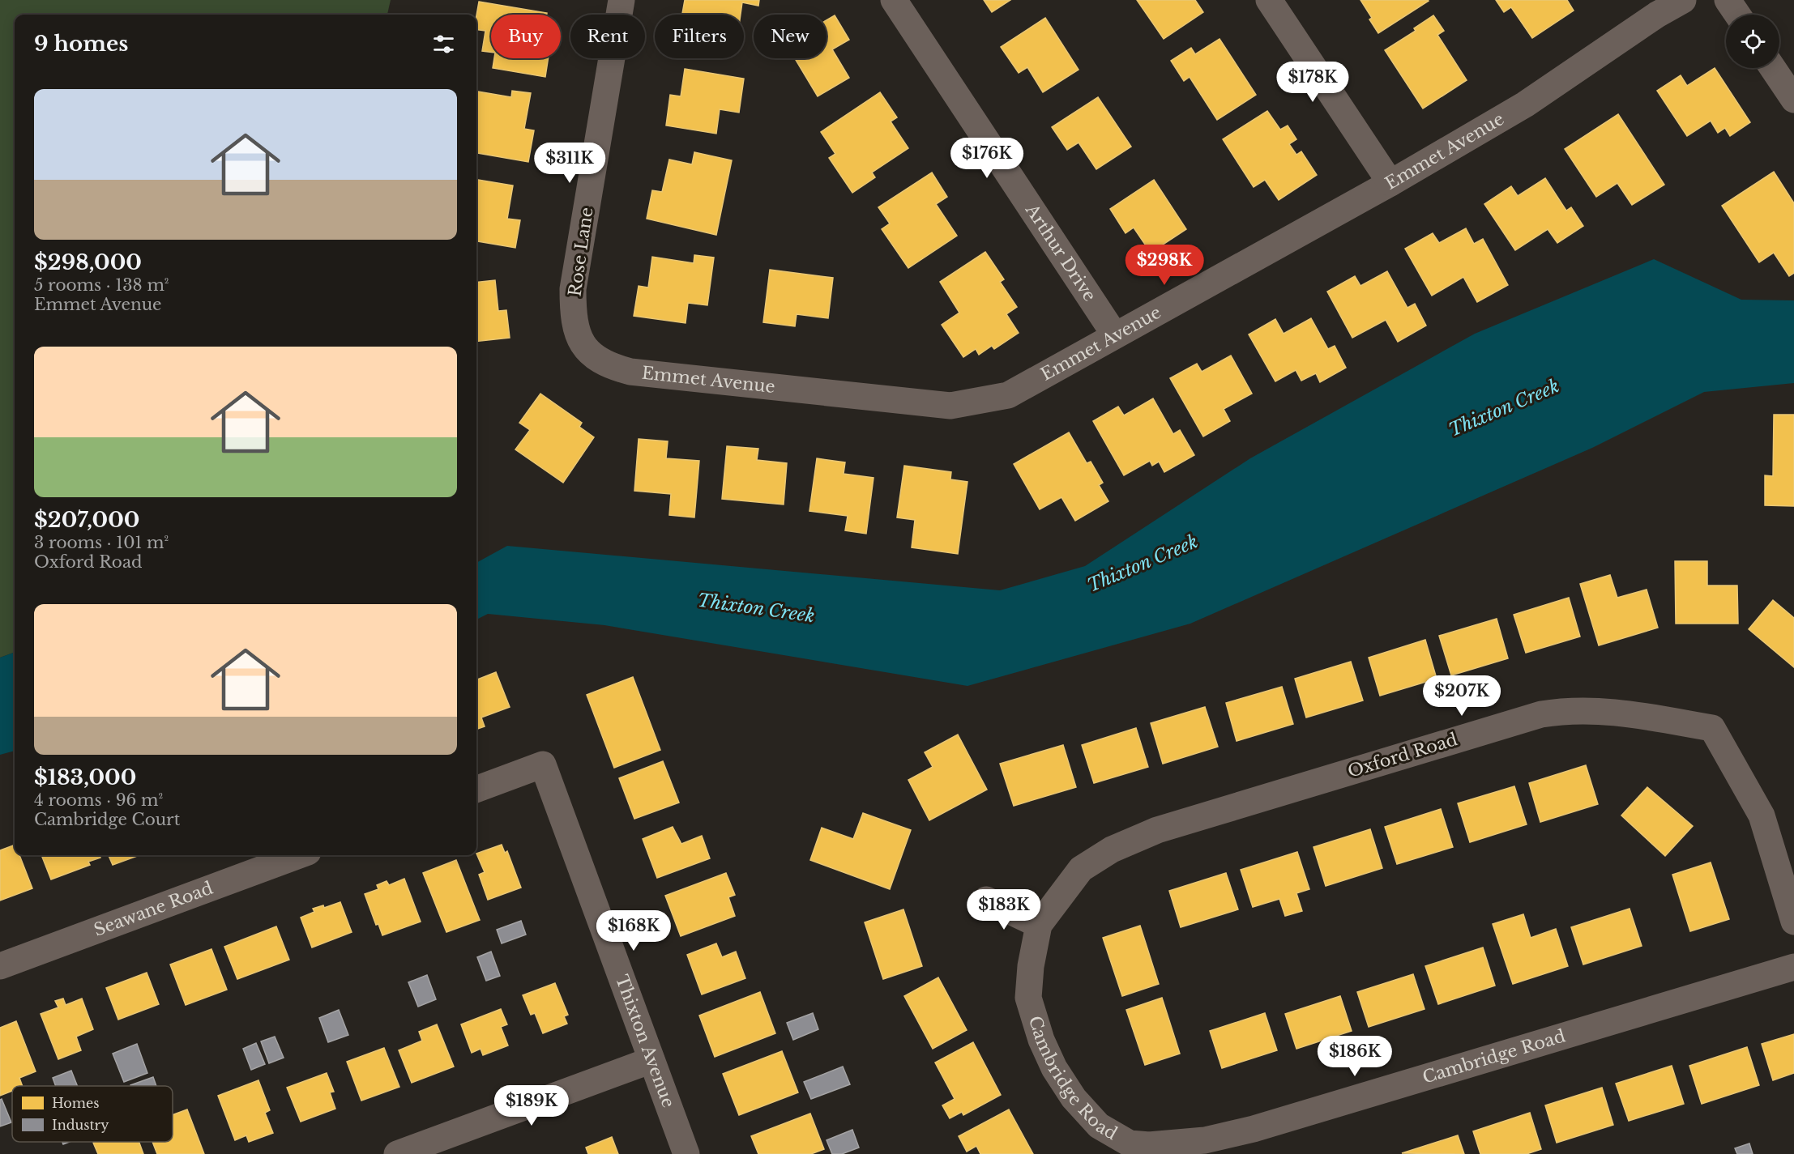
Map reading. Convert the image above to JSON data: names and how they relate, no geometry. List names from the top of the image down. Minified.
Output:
{"streets":{"street":["Emmet Avenue","Rose Lane","Arthur Drive","Oxford Road","Seawane Road","Thixton Avenue","Cambridge Road"]},"crossings":[["Emmet Avenue","Rose Lane"],["Emmet Avenue","Arthur Drive"],["Oxford Road","Cambridge Road"]],"water":["Thixton Creek"],"legend":["Homes","Industry"],"page":{"chip":["Buy","Rent","Filters","New"],"heading":"9 homes","price":["$178K","$176K","$311K","$298K","$207K","$183K","$168K","$186K","$189K"],"list":[{"name":"$298,000","note":"5 rooms · 138 m² · Emmet Avenue"},{"name":"$207,000","note":"3 rooms · 101 m² · Oxford Road"},{"name":"$183,000","note":"4 rooms · 96 m² · Cambridge Court"}]}}
